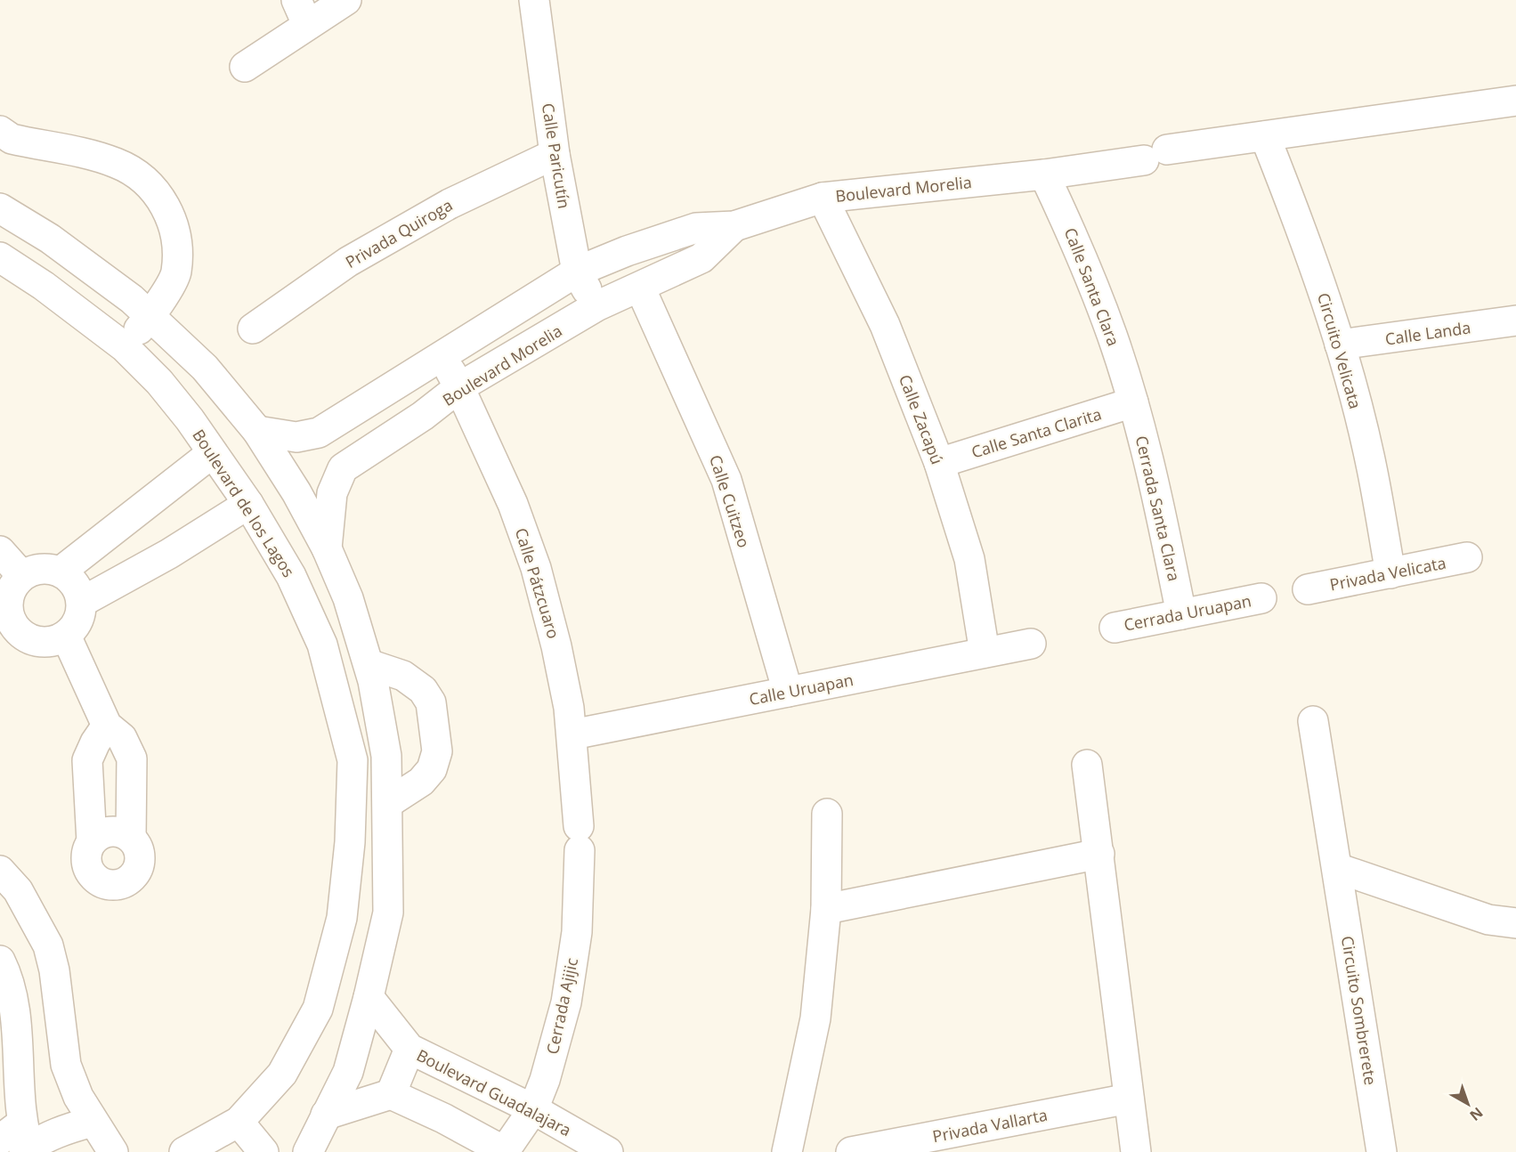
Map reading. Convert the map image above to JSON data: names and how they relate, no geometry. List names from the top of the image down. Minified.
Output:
{"streets":{"street":["Calle Paricutín","Boulevard Morelia","Privada Quiroga","Calle Santa Clara","Calle Landa","Circuito Velicata","Calle Zacapú","Calle Santa Clarita","Calle Cuitzeo","Boulevard de los Lagos","Cerrada Santa Clara","Privada Velicata","Calle Pátzcuaro","Cerrada Uruapan","Calle Uruapan","Cerrada Ajijic","Circuito Sombrerete","Boulevard Guadalajara","Privada Vallarta"]},"crossings":[["Calle Paricutín","Boulevard Morelia"],["Calle Paricutín","Privada Quiroga"],["Boulevard Morelia","Calle Santa Clara"],["Boulevard Morelia","Circuito Velicata"],["Boulevard Morelia","Calle Zacapú"],["Boulevard Morelia","Calle Cuitzeo"],["Boulevard Morelia","Calle Pátzcuaro"],["Calle Santa Clara","Calle Santa Clarita"],["Calle Santa Clara","Cerrada Santa Clara"],["Calle Landa","Circuito Velicata"],["Circuito Velicata","Privada Velicata"],["Calle Zacapú","Calle Santa Clarita"],["Calle Zacapú","Calle Uruapan"],["Calle Santa Clarita","Cerrada Santa Clara"],["Calle Cuitzeo","Calle Uruapan"],["Cerrada Santa Clara","Cerrada Uruapan"],["Calle Pátzcuaro","Calle Uruapan"],["Calle Pátzcuaro","Cerrada Ajijic"],["Cerrada Ajijic","Boulevard Guadalajara"]],"north":"bottom right"}
